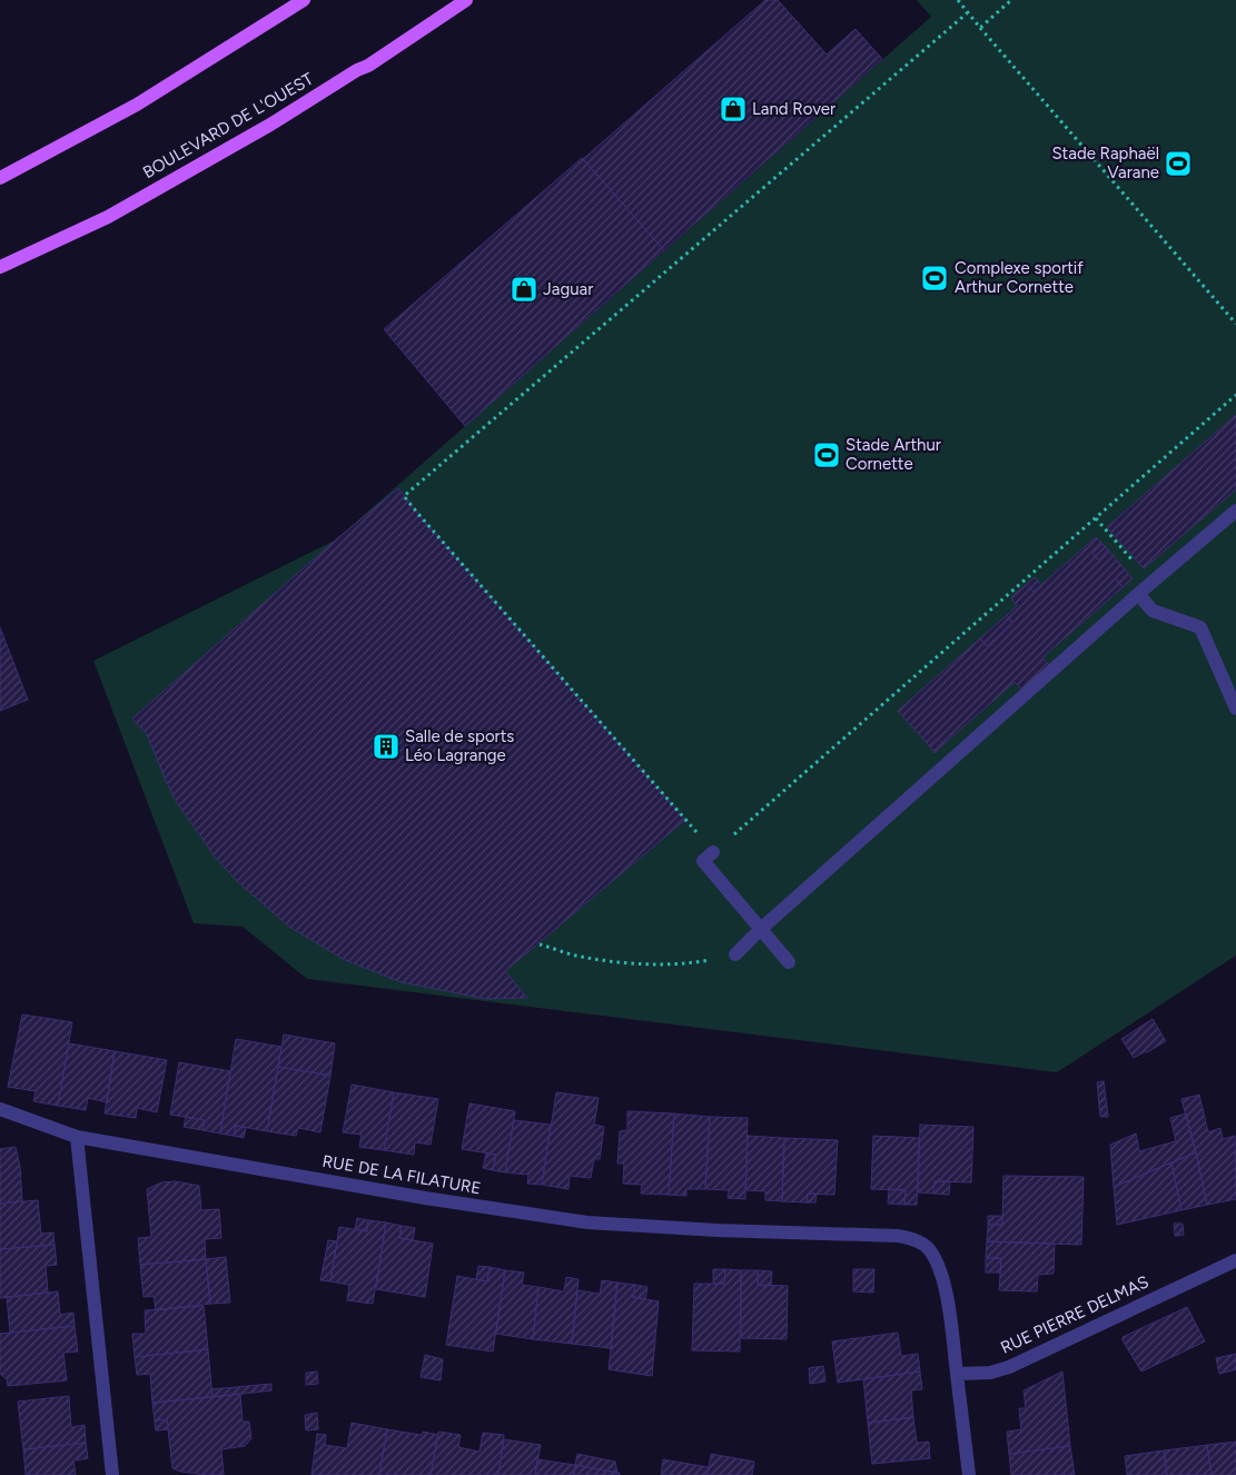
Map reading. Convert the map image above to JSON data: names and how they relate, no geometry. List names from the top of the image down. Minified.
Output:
{"streets":{"main road":["BOULEVARD DE L'OUEST"],"street":["RUE DE LA FILATURE","RUE PIERRE DELMAS"]},"crossings":[["RUE DE LA FILATURE","RUE PIERRE DELMAS"]],"places":{"shop":["Land Rover","Jaguar"],"sports":["Stade Raphaël Varane","Complexe sportif Arthur Cornette","Stade Arthur Cornette"],"building":["Salle de sports Léo Lagrange"]}}
